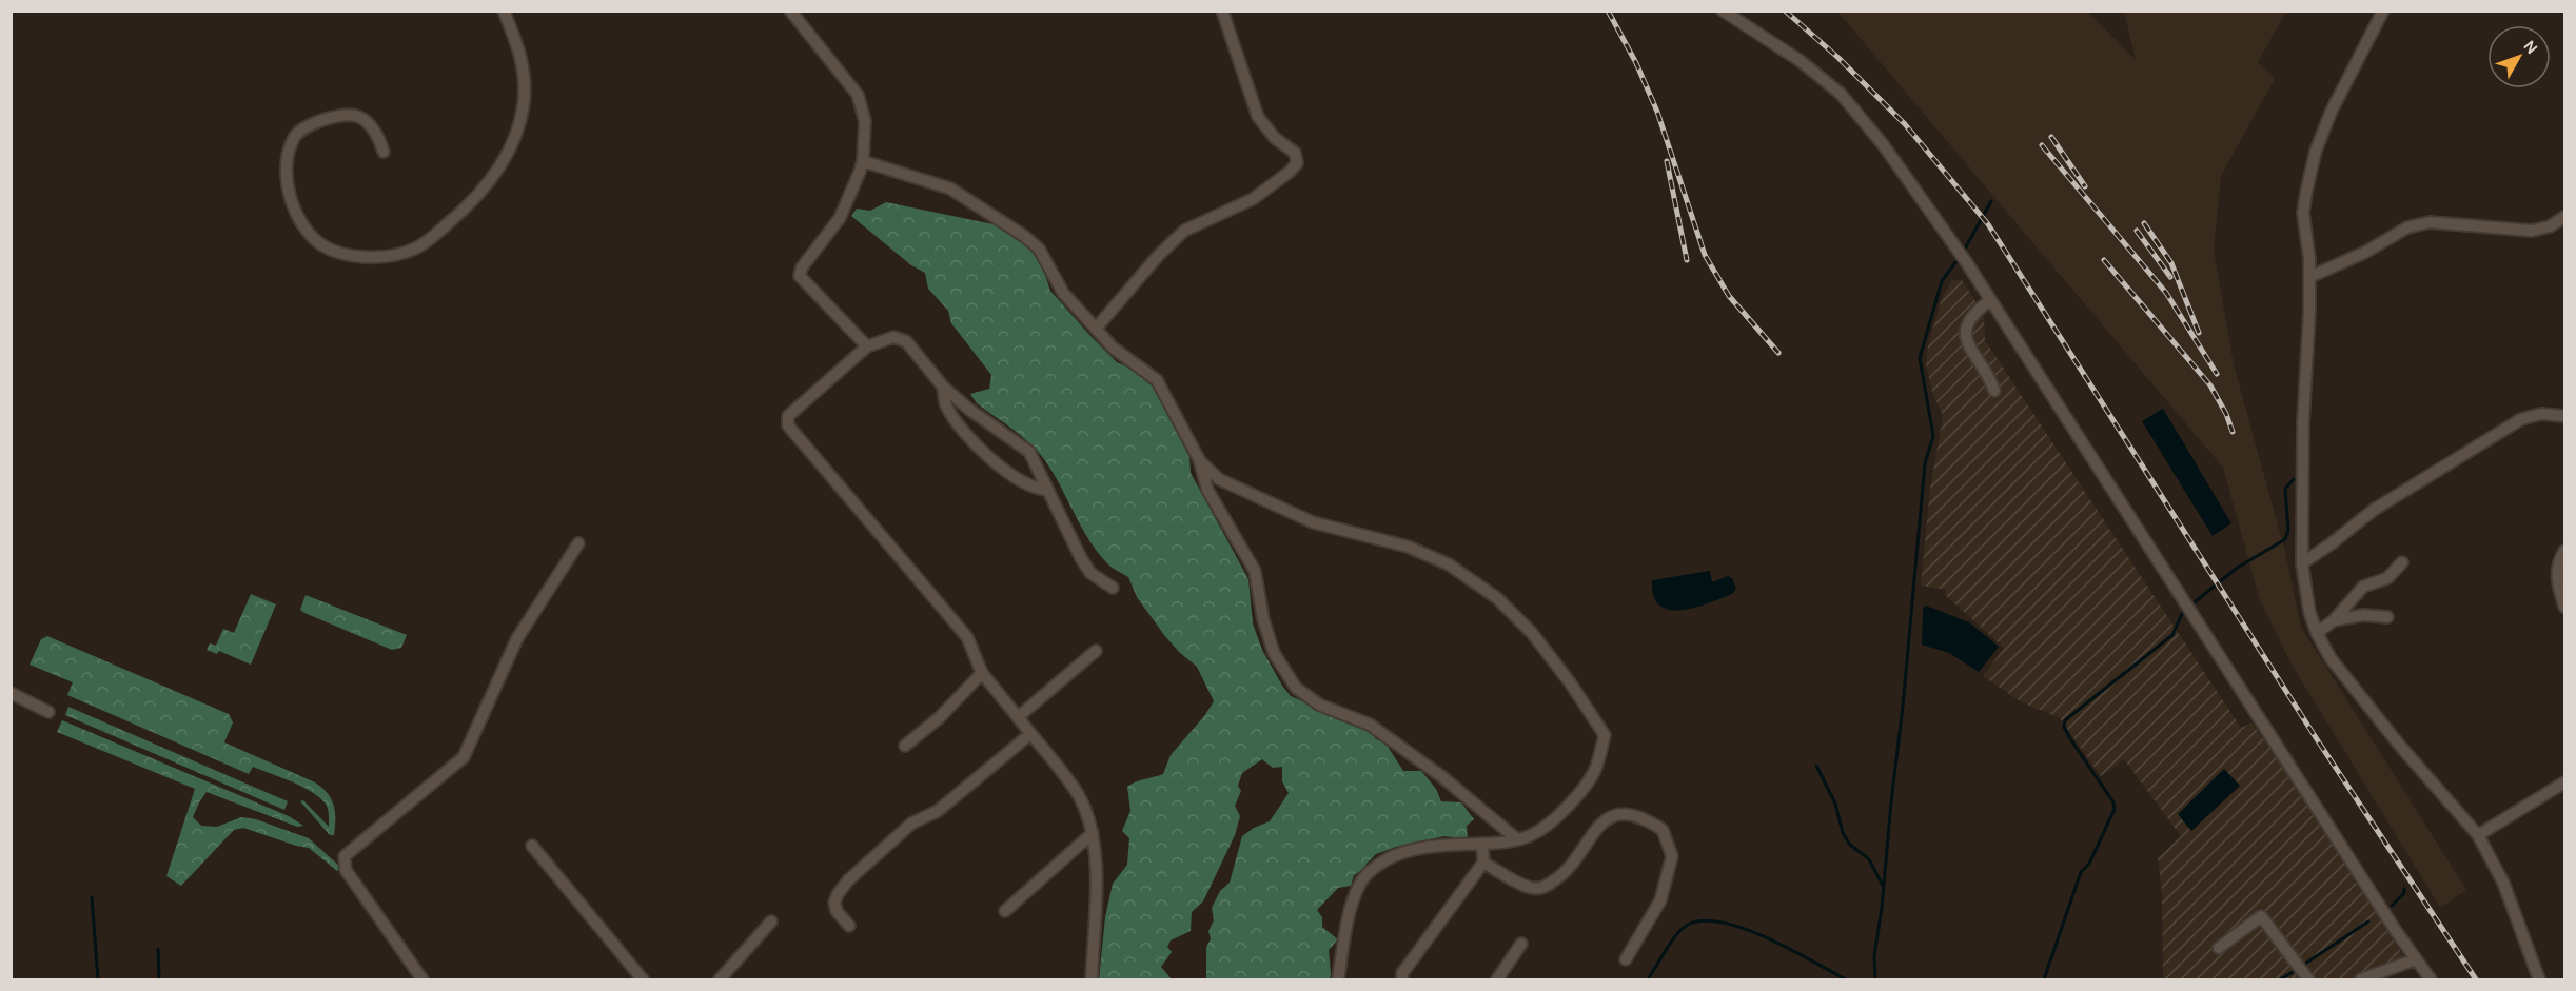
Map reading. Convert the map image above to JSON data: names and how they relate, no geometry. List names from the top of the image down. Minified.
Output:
{"north":"top right"}
